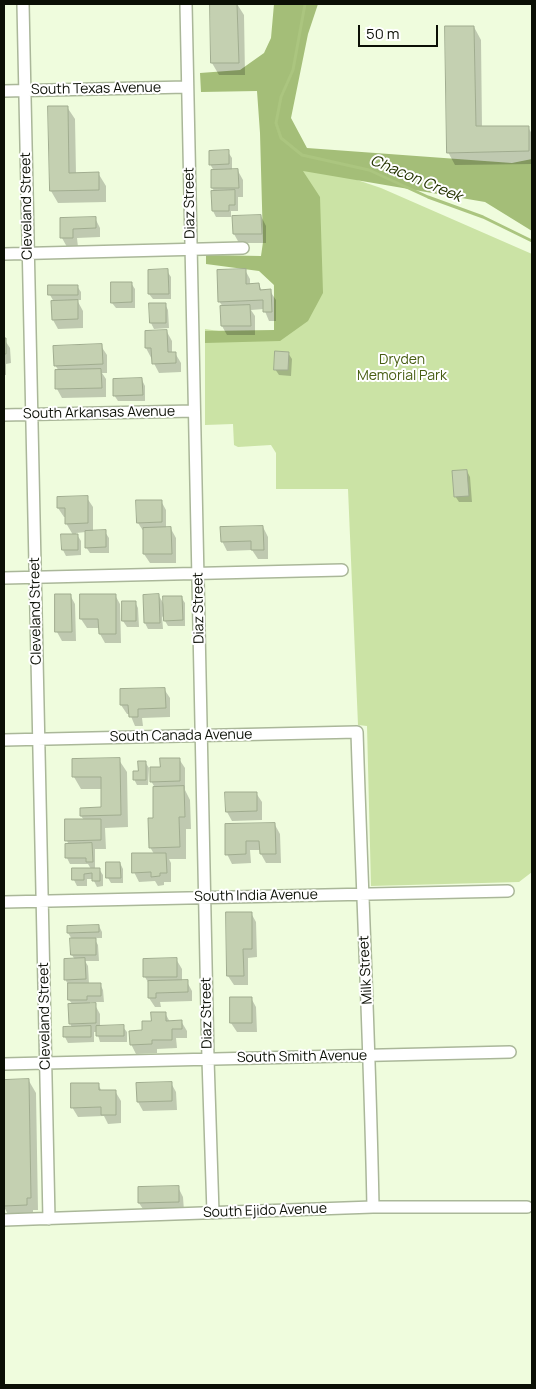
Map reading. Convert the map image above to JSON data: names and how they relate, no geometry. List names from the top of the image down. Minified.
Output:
{"streets":{"street":["South Texas Avenue","Diaz Street","Cleveland Street","South Arkansas Avenue","South Canada Avenue","South India Avenue","Milk Street","South Smith Avenue","South Ejido Avenue"]},"crossings":[["South Texas Avenue","Diaz Street"],["South Texas Avenue","Cleveland Street"],["Diaz Street","South Arkansas Avenue"],["Diaz Street","South Canada Avenue"],["Diaz Street","South India Avenue"],["Diaz Street","South Smith Avenue"],["Diaz Street","South Ejido Avenue"],["Cleveland Street","South Arkansas Avenue"],["Cleveland Street","South Canada Avenue"],["Cleveland Street","South India Avenue"],["Cleveland Street","South Smith Avenue"],["Cleveland Street","South Ejido Avenue"],["South Canada Avenue","Milk Street"],["South India Avenue","Milk Street"],["Milk Street","South Smith Avenue"],["Milk Street","South Ejido Avenue"]],"water":["Chacon Creek"],"parks":["Dryden Memorial Park"],"scale_bar":"50 m"}
